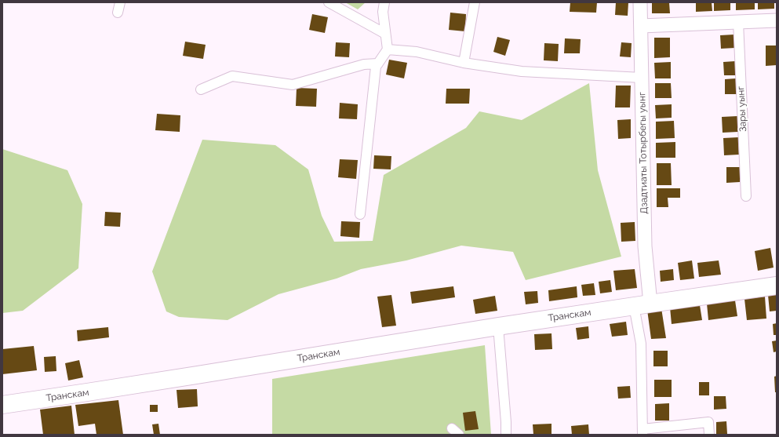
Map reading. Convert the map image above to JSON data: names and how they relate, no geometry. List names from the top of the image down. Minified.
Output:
{"streets":{"highway":["Транскам"],"street":["Зары уынг","Дзадтиаты Тотырбегы уынг"]},"crossings":[["Дзадтиаты Тотырбегы уынг","Транскам"]]}
